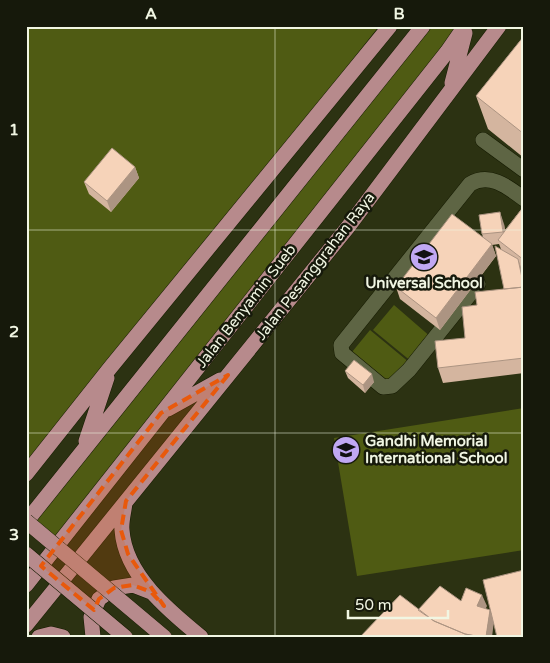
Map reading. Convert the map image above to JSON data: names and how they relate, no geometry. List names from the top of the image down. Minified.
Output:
{"streets":{"main road":["Jalan Pesanggrahan Raya","Jalan Benyamin Sueb"]},"places":{"school or university":["Universal School","Gandhi Memorial International School"]},"scale_bar":"50 m","grid":{"columns":["A","B"],"rows":["1","2","3"]}}
